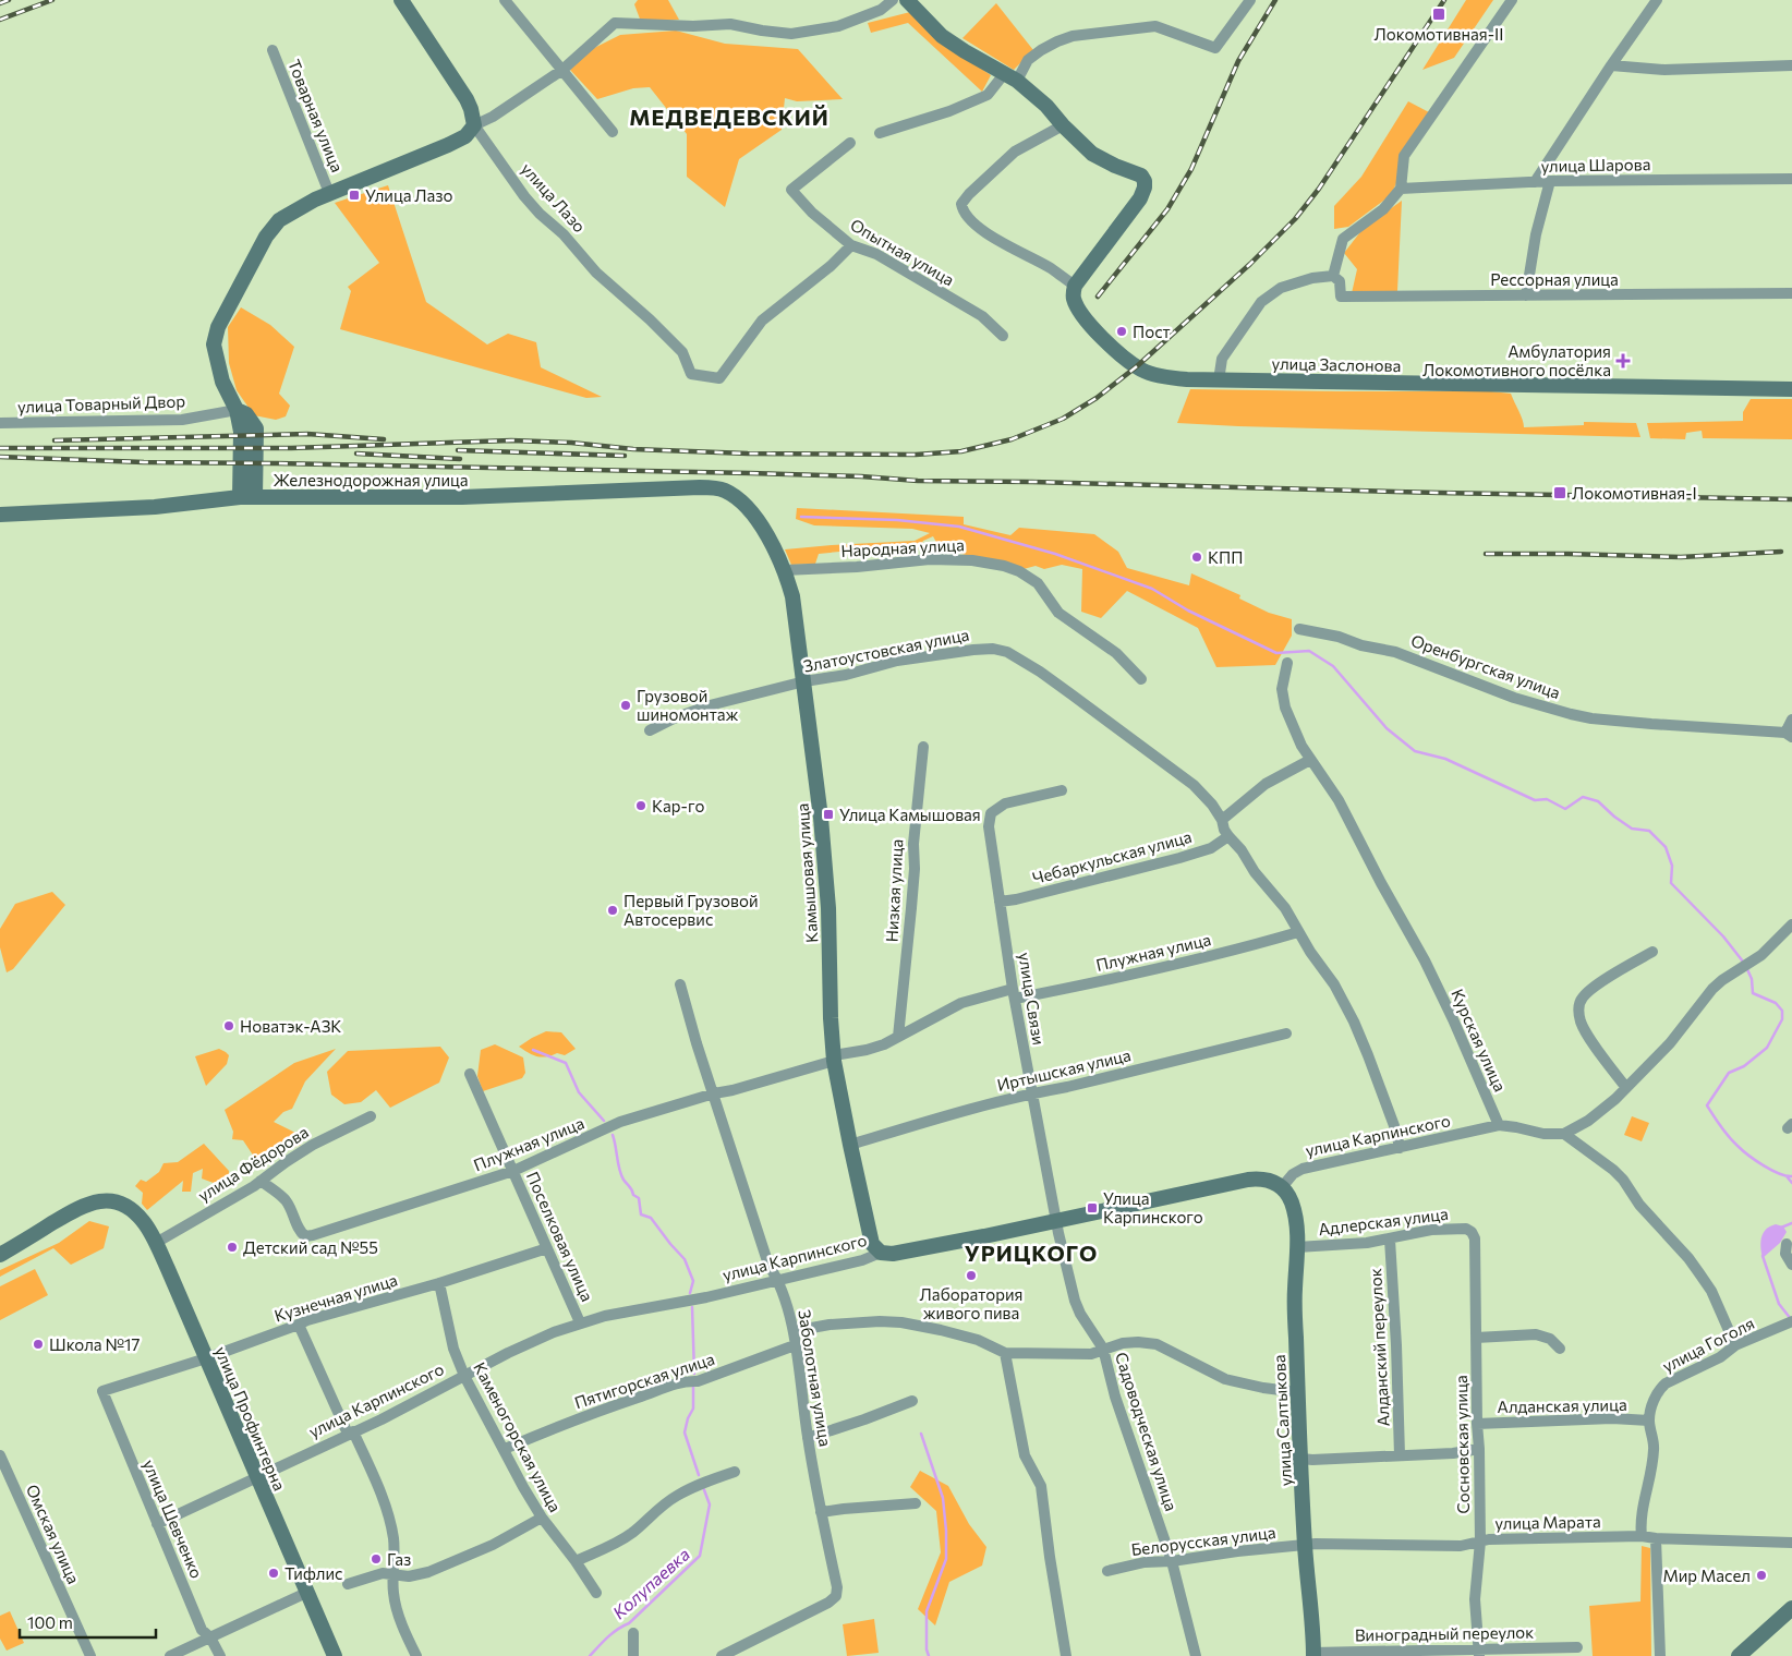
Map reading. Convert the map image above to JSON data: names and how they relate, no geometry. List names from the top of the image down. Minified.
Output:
{"streets":{"main road":["улица Лазо","улица Заслонова","Железнодорожная улица","Камышовая улица","улица Карпинского","улица Профинтерна","улица Салтыкова"],"street":["Товарная улица","улица Шарова","Опытная улица","Рессорная улица","улица Товарный Двор","Народная улица","Златоустовская улица","Оренбургская улица","Чебаркульская улица","Низкая улица","Плужная улица","улица Связи","Курская улица","Иртышская улица","улица Фёдорова","Адлерская улица","Поселковая улица","Кузнечная улица","улица Гоголя","Алданский переулок","Заболотная улица","Пятигорская улица","Алданская улица","Садоводческая улица","Каменогорская улица","Сосновская улица","улица Шевченко","улица Марата","Омская улица","Белорусская улица","Виноградный переулок"]},"crossings":[["улица Лазо","Опытная улица"],["Железнодорожная улица","Камышовая улица"],["Народная улица","Камышовая улица"],["Златоустовская улица","Чебаркульская улица"],["Златоустовская улица","Камышовая улица"],["Златоустовская улица","Плужная улица"],["Златоустовская улица","улица Карпинского"],["Чебаркульская улица","улица Связи"],["Камышовая улица","Плужная улица"],["Камышовая улица","Иртышская улица"],["Камышовая улица","улица Карпинского"],["Низкая улица","Плужная улица"],["Плужная улица","улица Связи"],["Плужная улица","улица Фёдорова"],["Плужная улица","Поселковая улица"],["Плужная улица","Заболотная улица"],["улица Связи","Иртышская улица"],["улица Связи","улица Карпинского"],["улица Связи","Садоводческая улица"],["Курская улица","улица Карпинского"],["улица Карпинского","Поселковая улица"],["улица Карпинского","Заболотная улица"],["улица Карпинского","улица Профинтерна"],["улица Карпинского","улица Салтыкова"],["улица Карпинского","Садоводческая улица"],["улица Карпинского","Каменогорская улица"],["улица Карпинского","улица Шевченко"],["улица Фёдорова","улица Профинтерна"],["Адлерская улица","Алданский переулок"],["Адлерская улица","улица Салтыкова"],["Адлерская улица","Сосновская улица"],["Поселковая улица","Кузнечная улица"],["Кузнечная улица","улица Профинтерна"],["Кузнечная улица","Каменогорская улица"],["Кузнечная улица","улица Шевченко"],["улица Гоголя","Алданская улица"],["улица Гоголя","улица Марата"],["Заболотная улица","Пятигорская улица"],["Пятигорская улица","Каменогорская улица"],["Алданская улица","Сосновская улица"],["улица Салтыкова","улица Марата"],["улица Салтыкова","Белорусская улица"],["улица Салтыкова","Виноградный переулок"],["Садоводческая улица","Белорусская улица"],["Сосновская улица","улица Марата"],["Сосновская улица","Виноградный переулок"],["улица Марата","Белорусская улица"]],"districts":["МЕДВЕДЕВСКИЙ","УРИЦКОГО"],"water":["Колупаевка"],"places":{"transit":["Локомотивная-II","Улица Лазо","Локомотивная-I","Улица Камышовая","Улица Карпинского"],"other":["Пост","КПП","Грузовой шиномонтаж","Кар-го","Первый Грузовой Автосервис","Новатэк-АЗК","Детский сад №55","Лаборатория живого пива","Школа №17","Газ","Тифлис","Мир Масел"],"health":["Амбулатория Локомотивного посёлка"]},"scale_bar":"100 m"}
